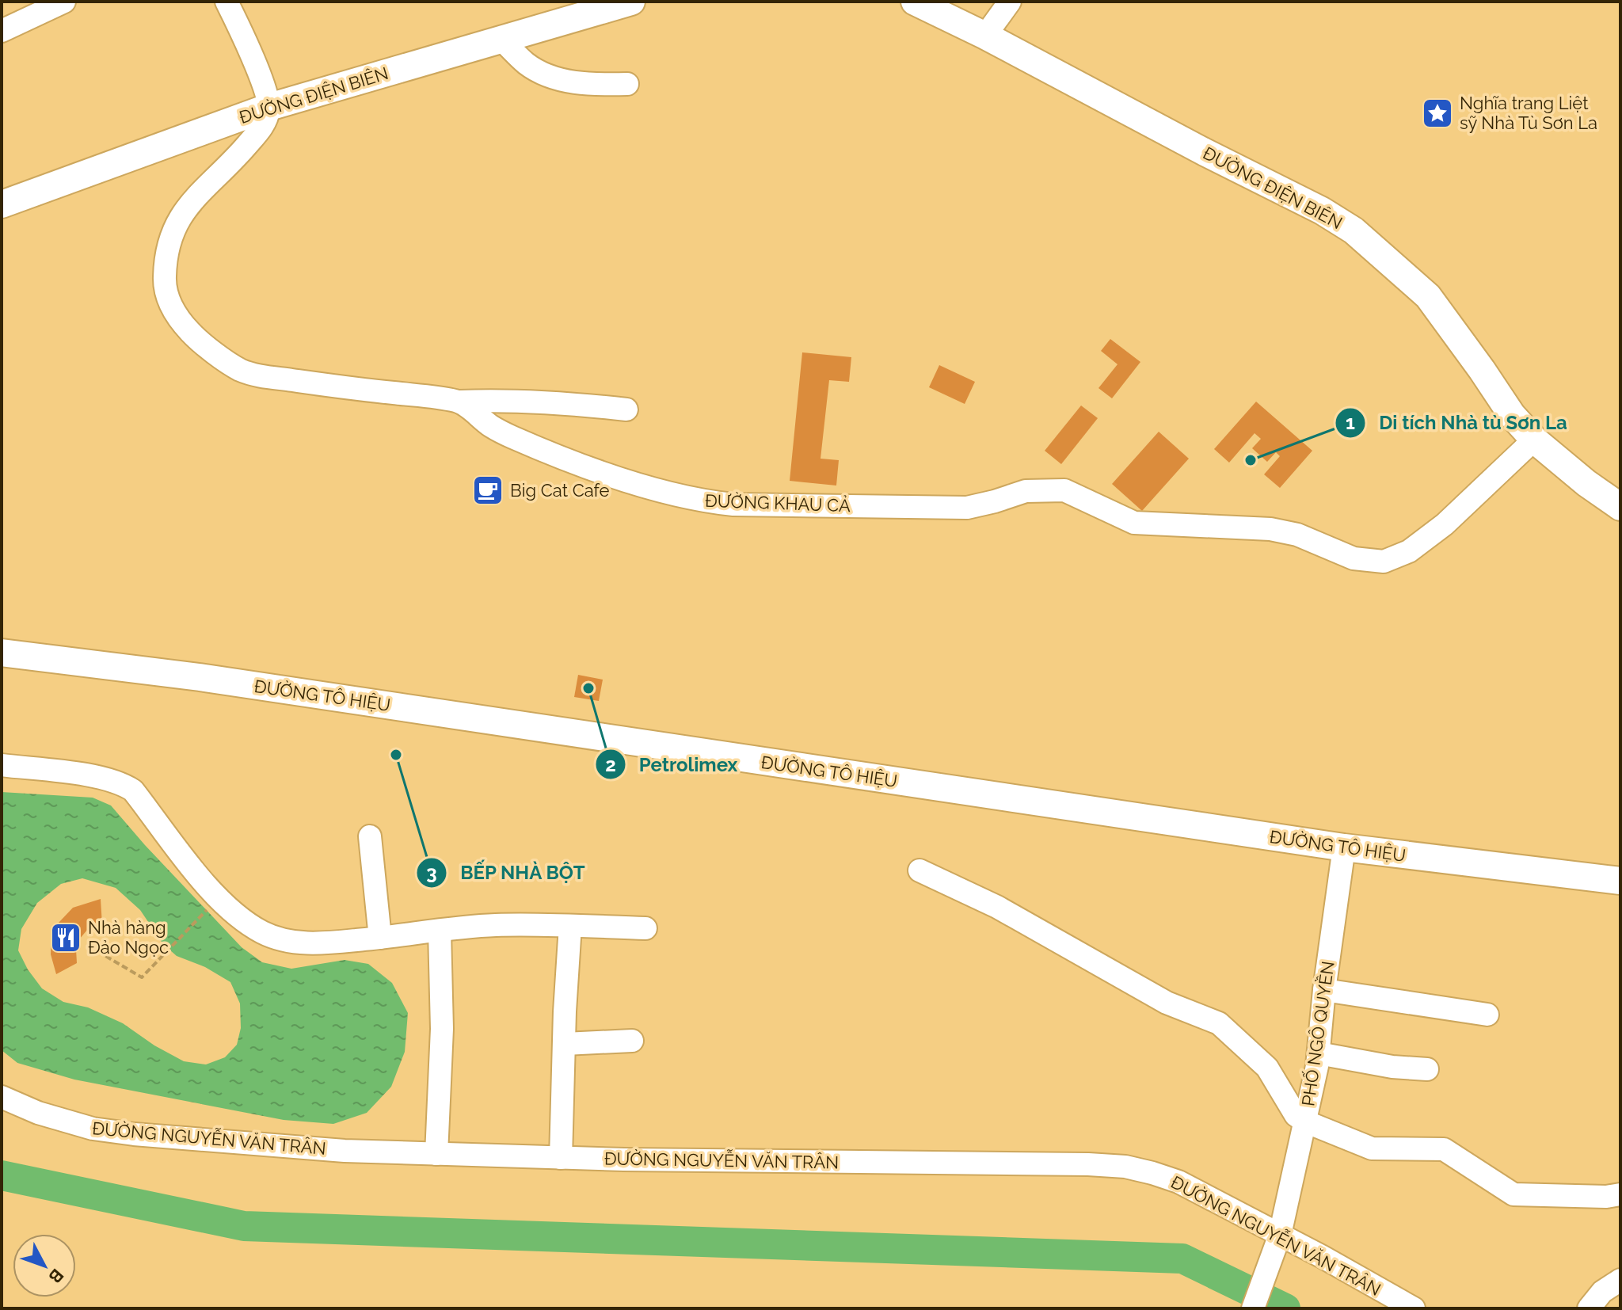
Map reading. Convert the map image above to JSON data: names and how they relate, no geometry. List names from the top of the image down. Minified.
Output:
{"streets":{"main road":["ĐƯỜNG ĐIỆN BIÊN","ĐƯỜNG TÔ HIỆU"],"street":["ĐƯỜNG KHAU CẢ","PHỐ NGÔ QUYỀN","ĐƯỜNG NGUYỄN VĂN TRÂN"]},"crossings":[["ĐƯỜNG ĐIỆN BIÊN","ĐƯỜNG KHAU CẢ"],["ĐƯỜNG TÔ HIỆU","PHỐ NGÔ QUYỀN"],["PHỐ NGÔ QUYỀN","ĐƯỜNG NGUYỄN VĂN TRÂN"]],"places":{"place":["Nghĩa trang Liệt sỹ Nhà Tù Sơn La"],"other":["Di tích Nhà tù Sơn La","Petrolimex","BẾP NHÀ BỘT"],"cafe":["Big Cat Cafe"],"restaurant":["Nhà hàng Đảo Ngọc"]},"north":"bottom right"}
